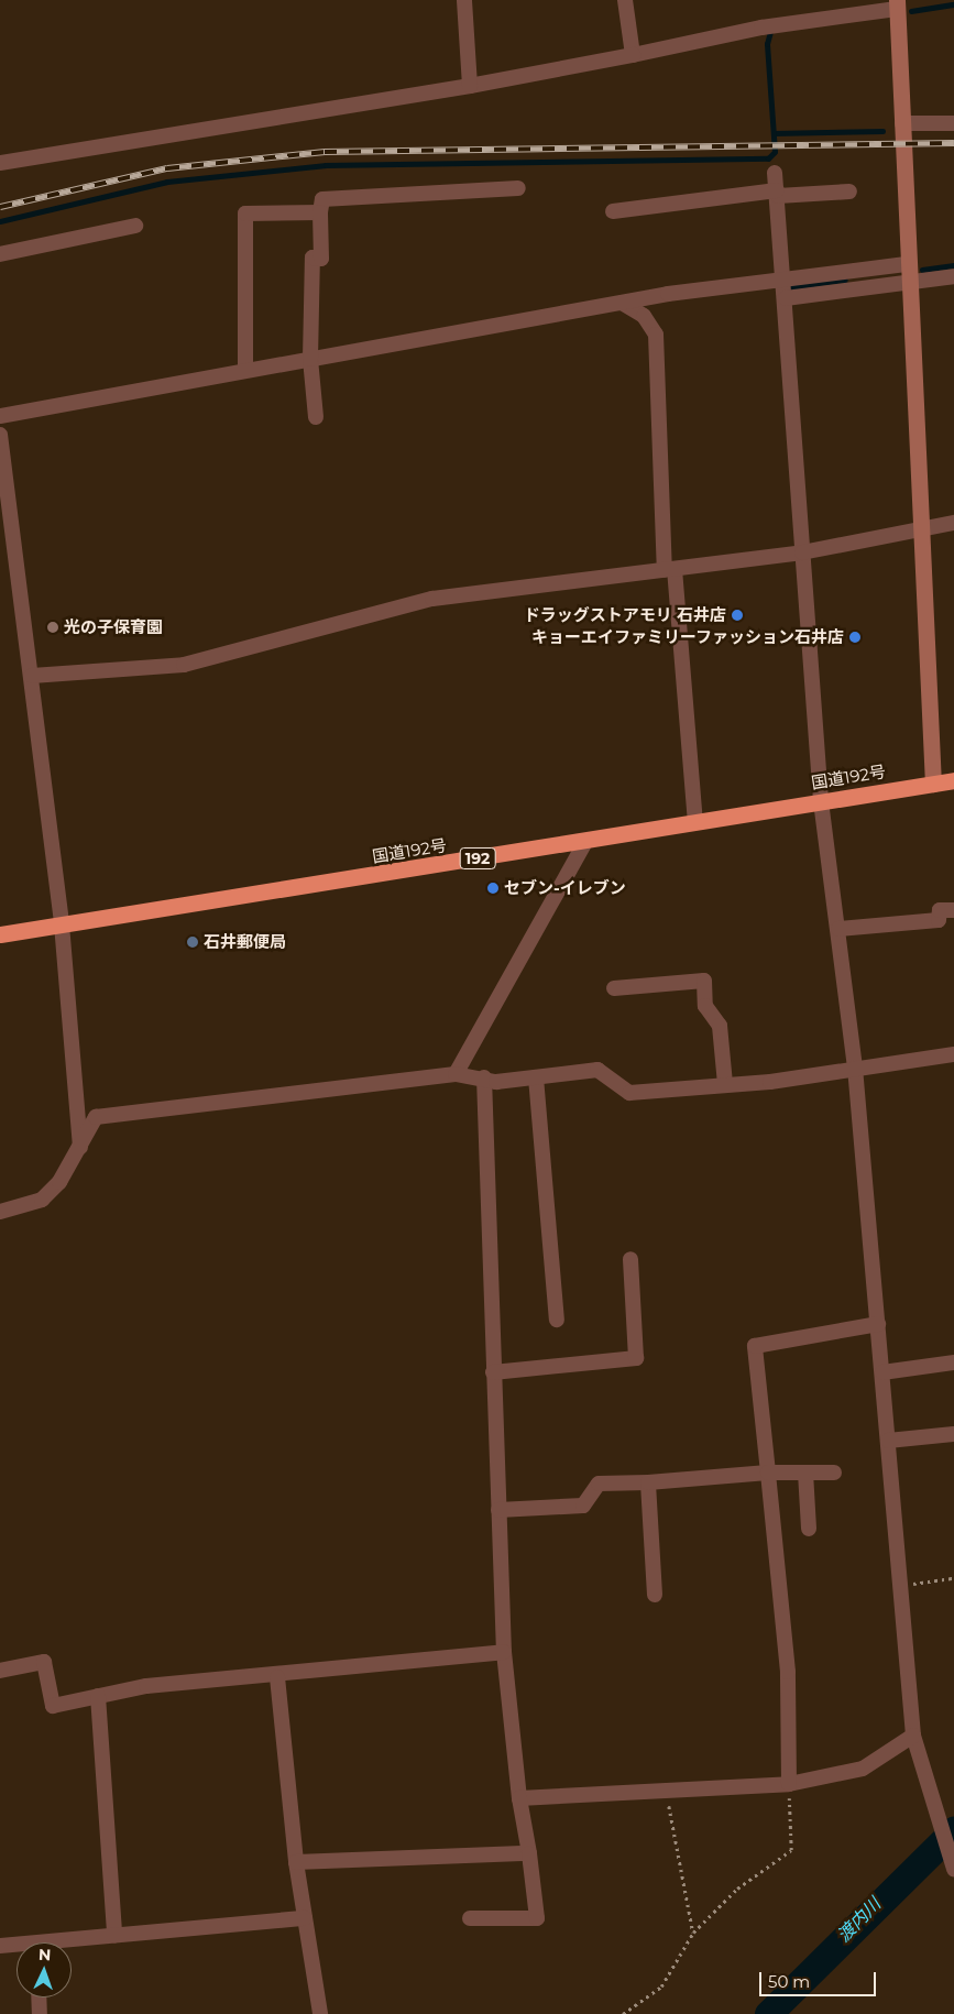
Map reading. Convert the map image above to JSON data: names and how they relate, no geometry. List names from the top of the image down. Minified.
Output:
{"streets":{"highway":["国道192号","192"]},"water":["渡内川"],"places":["ドラッグストアモリ 石井店","光の子保育園","キョーエイファミリーファッション石井店","セブン-イレブン","石井郵便局"],"scale_bar":"50 m","north":"top"}
